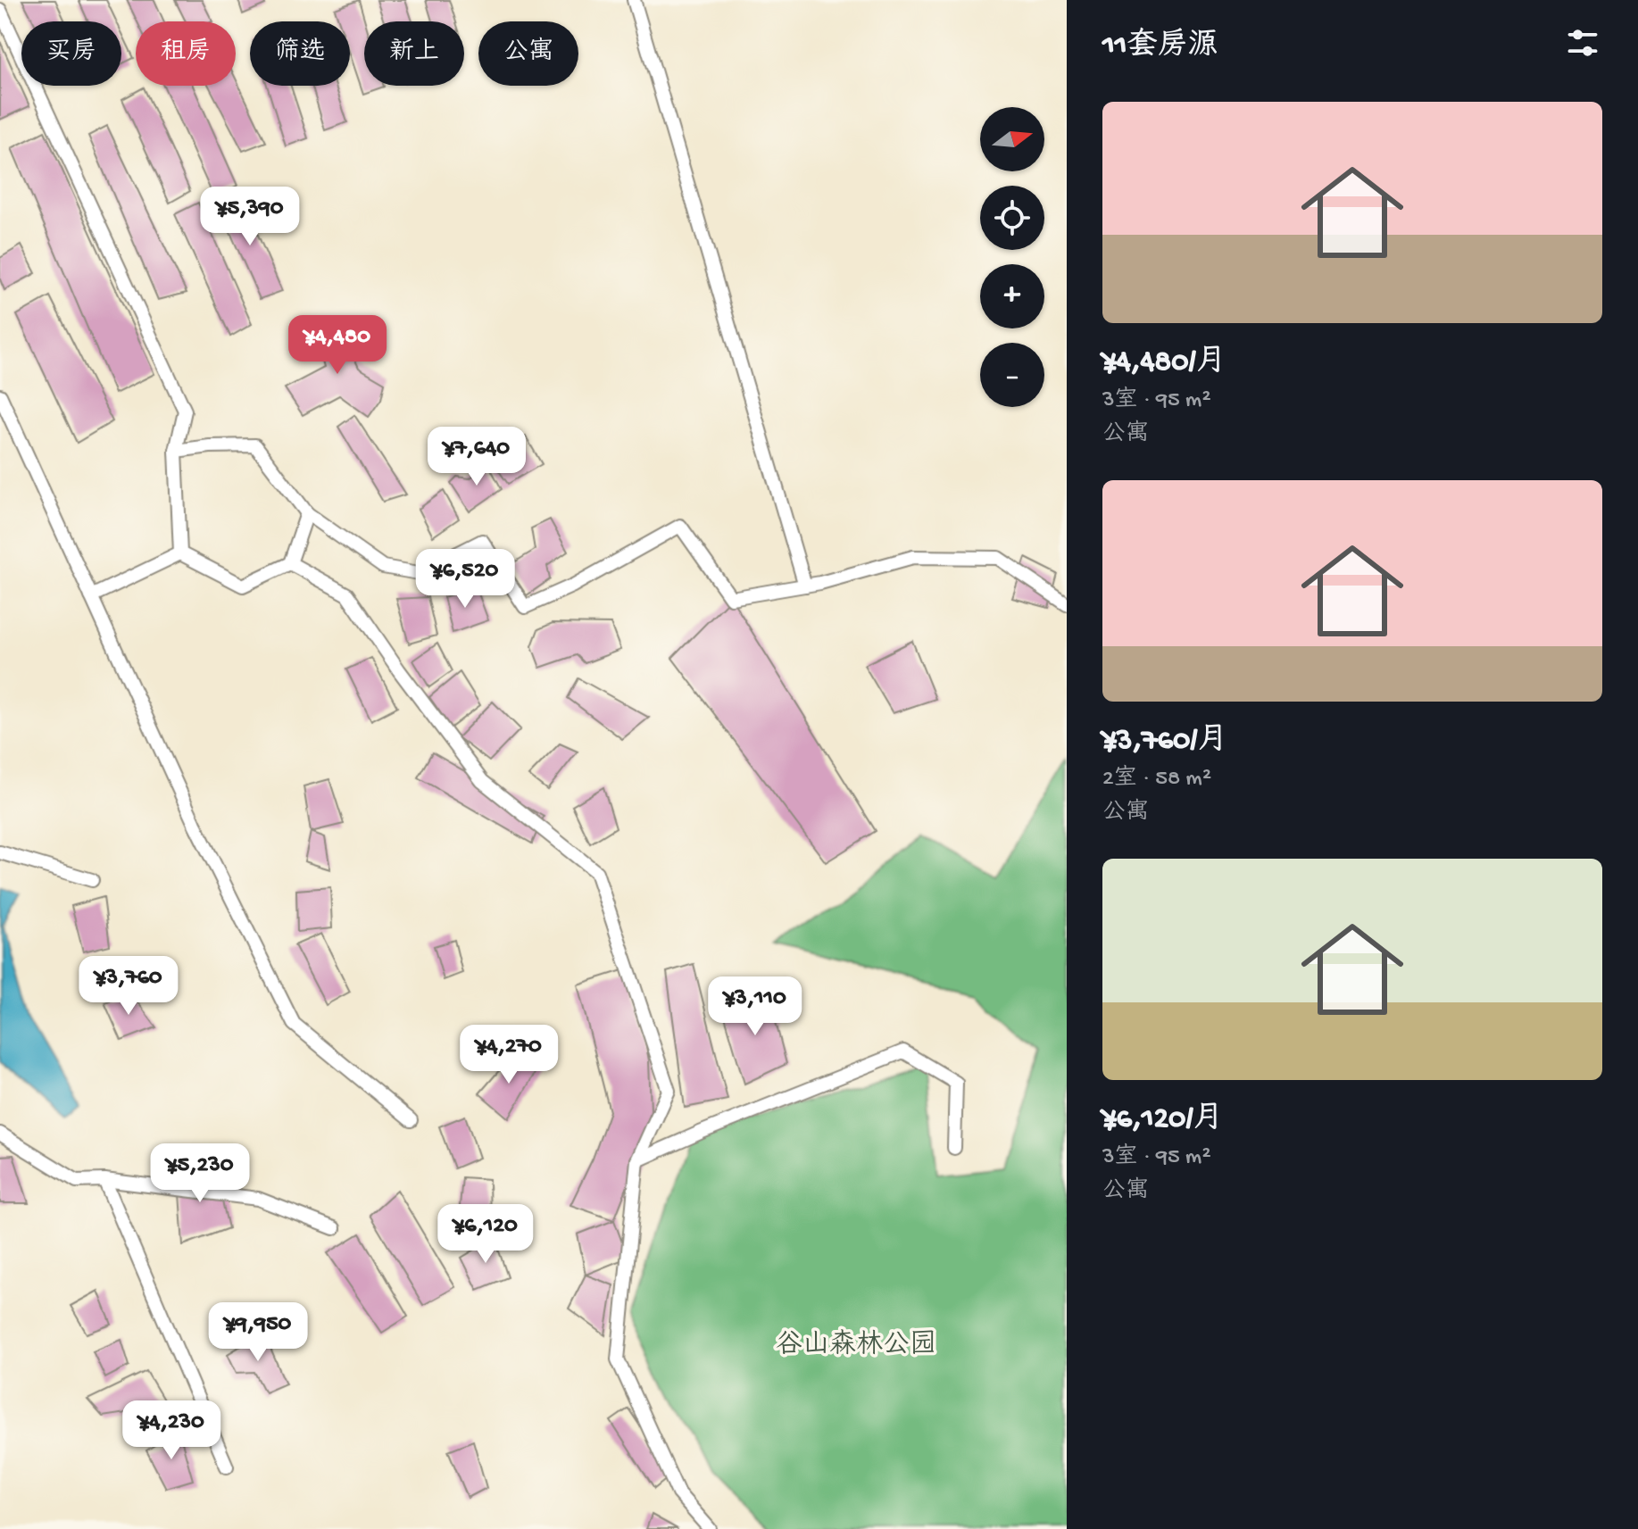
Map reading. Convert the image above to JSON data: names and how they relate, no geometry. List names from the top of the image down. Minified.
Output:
{"parks":["谷山森林公园"],"north":"right","page":{"heading":"11套房源","chip":["买房","租房","筛选","新上","公寓"],"list":[{"name":"¥4,480/月","note":"3室 · 95 m² · 公寓"},{"name":"¥3,760/月","note":"2室 · 58 m² · 公寓"},{"name":"¥6,120/月","note":"3室 · 95 m² · 公寓"}],"map_buttons":["+","−"],"price":["¥5,390","¥4,480","¥7,640","¥6,520","¥3,760","¥3,110","¥4,270","¥5,230","¥6,120","¥9,950","¥4,230"]}}
